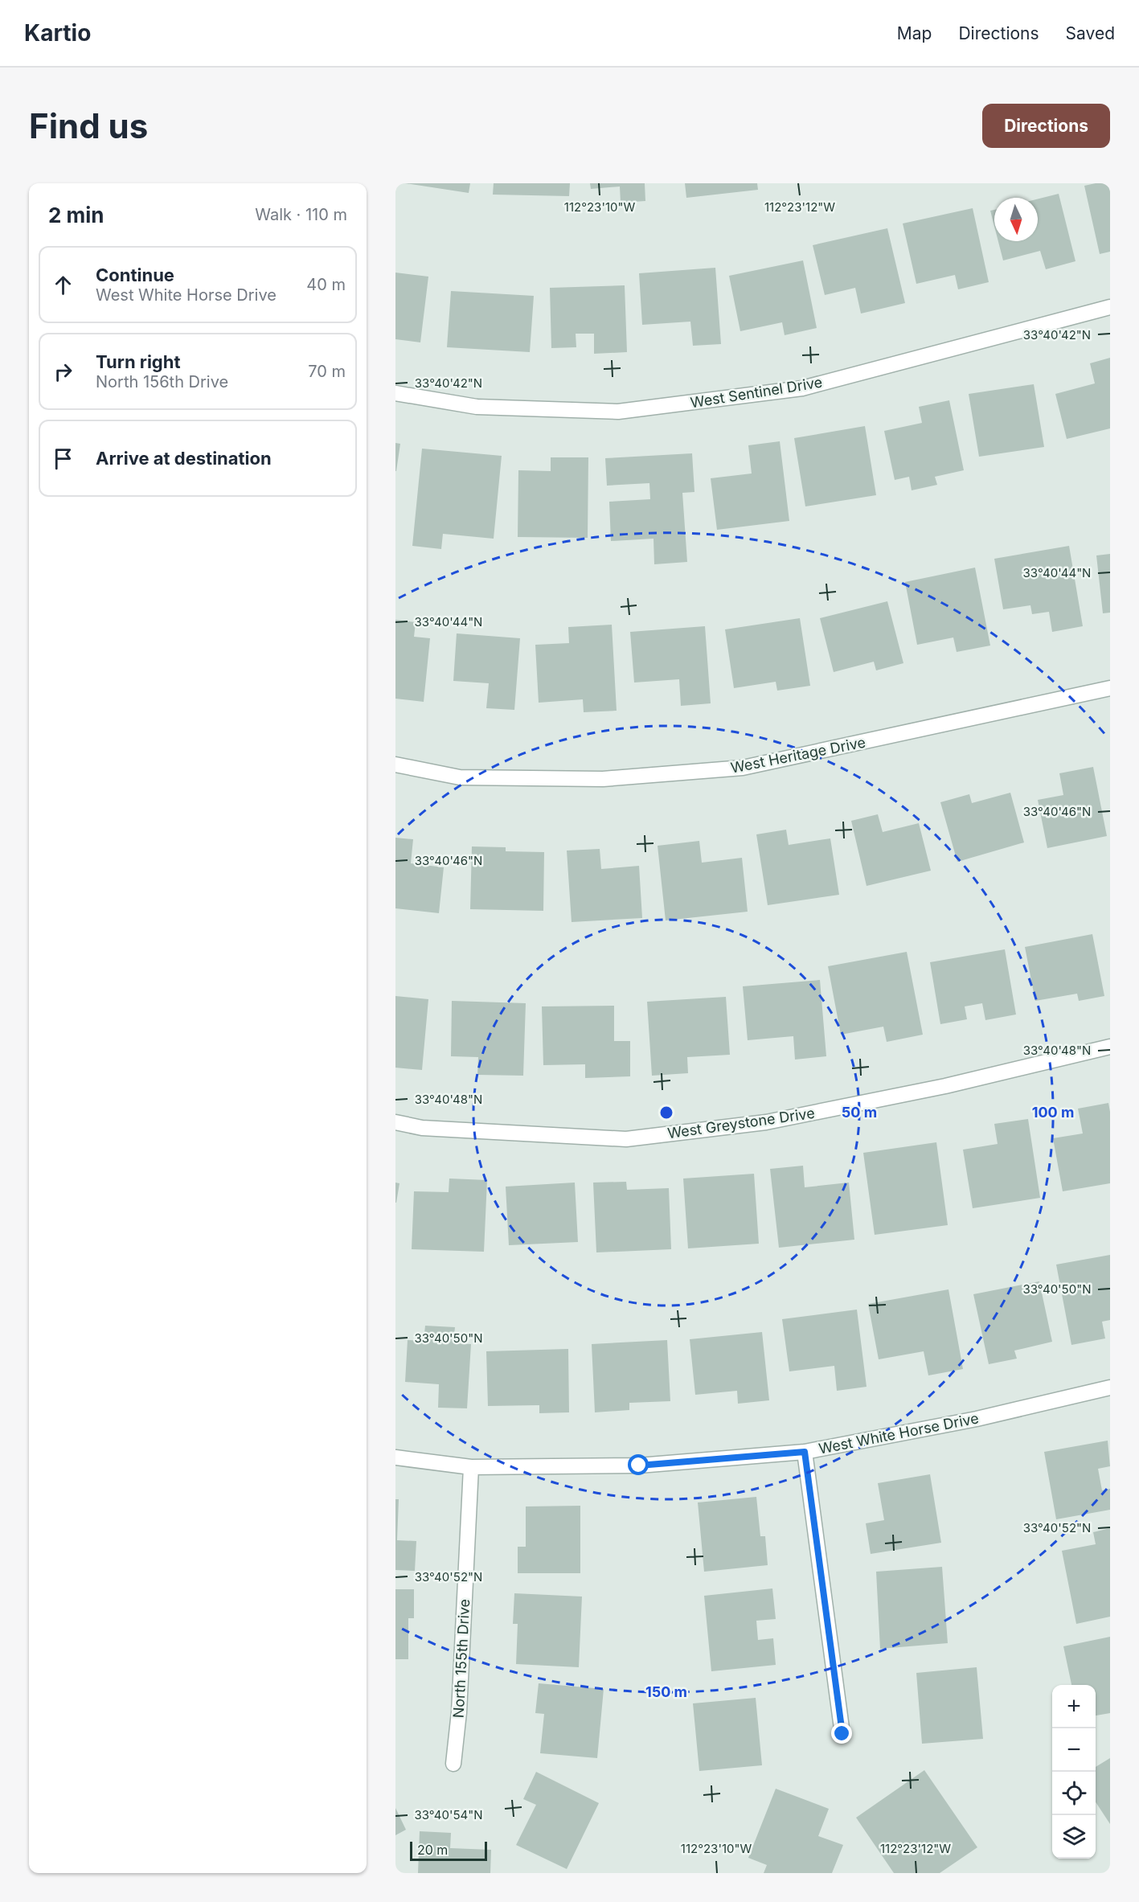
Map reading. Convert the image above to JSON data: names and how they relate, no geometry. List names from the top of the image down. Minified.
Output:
{"streets":{"street":["West Sentinel Drive","West Heritage Drive","West Greystone Drive","West White Horse Drive","North 155th Drive"]},"crossings":[["West White Horse Drive","North 155th Drive"]],"scale_bar":"20 m","north":"bottom","page":{"header":"Kartio","nav":["Map","Directions","Saved"],"buttons":"Directions","title":"Find us","heading":["2 min","Walk · 110 m"],"list":[["Continue","West White Horse Drive","40 m"],["Turn right","North 156th Drive","70 m"],"Arrive at destination"],"map_buttons":["+","−"],"scale":"20 m"},"coordinates":["112°23'10\"W","112°23'12\"W","33°40'42\"N","33°40'44\"N","33°40'46\"N","33°40'48\"N","33°40'50\"N","33°40'52\"N","33°40'54\"N"],"rings":["50 m","100 m","150 m"]}
